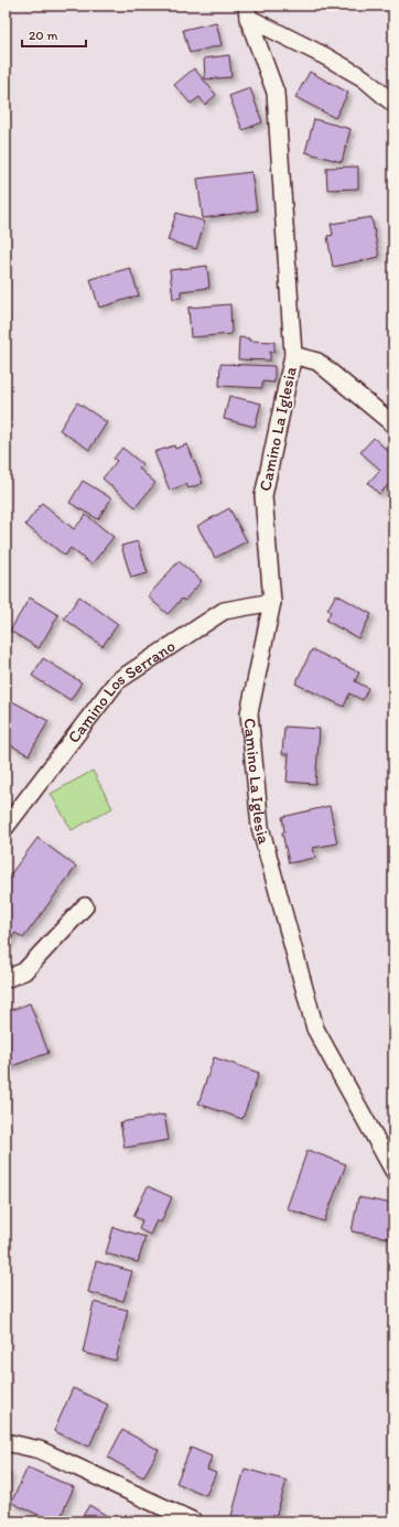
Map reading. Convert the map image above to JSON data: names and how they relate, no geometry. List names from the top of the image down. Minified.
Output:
{"streets":{"street":["Camino La Iglesia","Camino Los Serrano"]},"crossings":[["Camino La Iglesia","Camino Los Serrano"]],"scale_bar":"20 m"}
